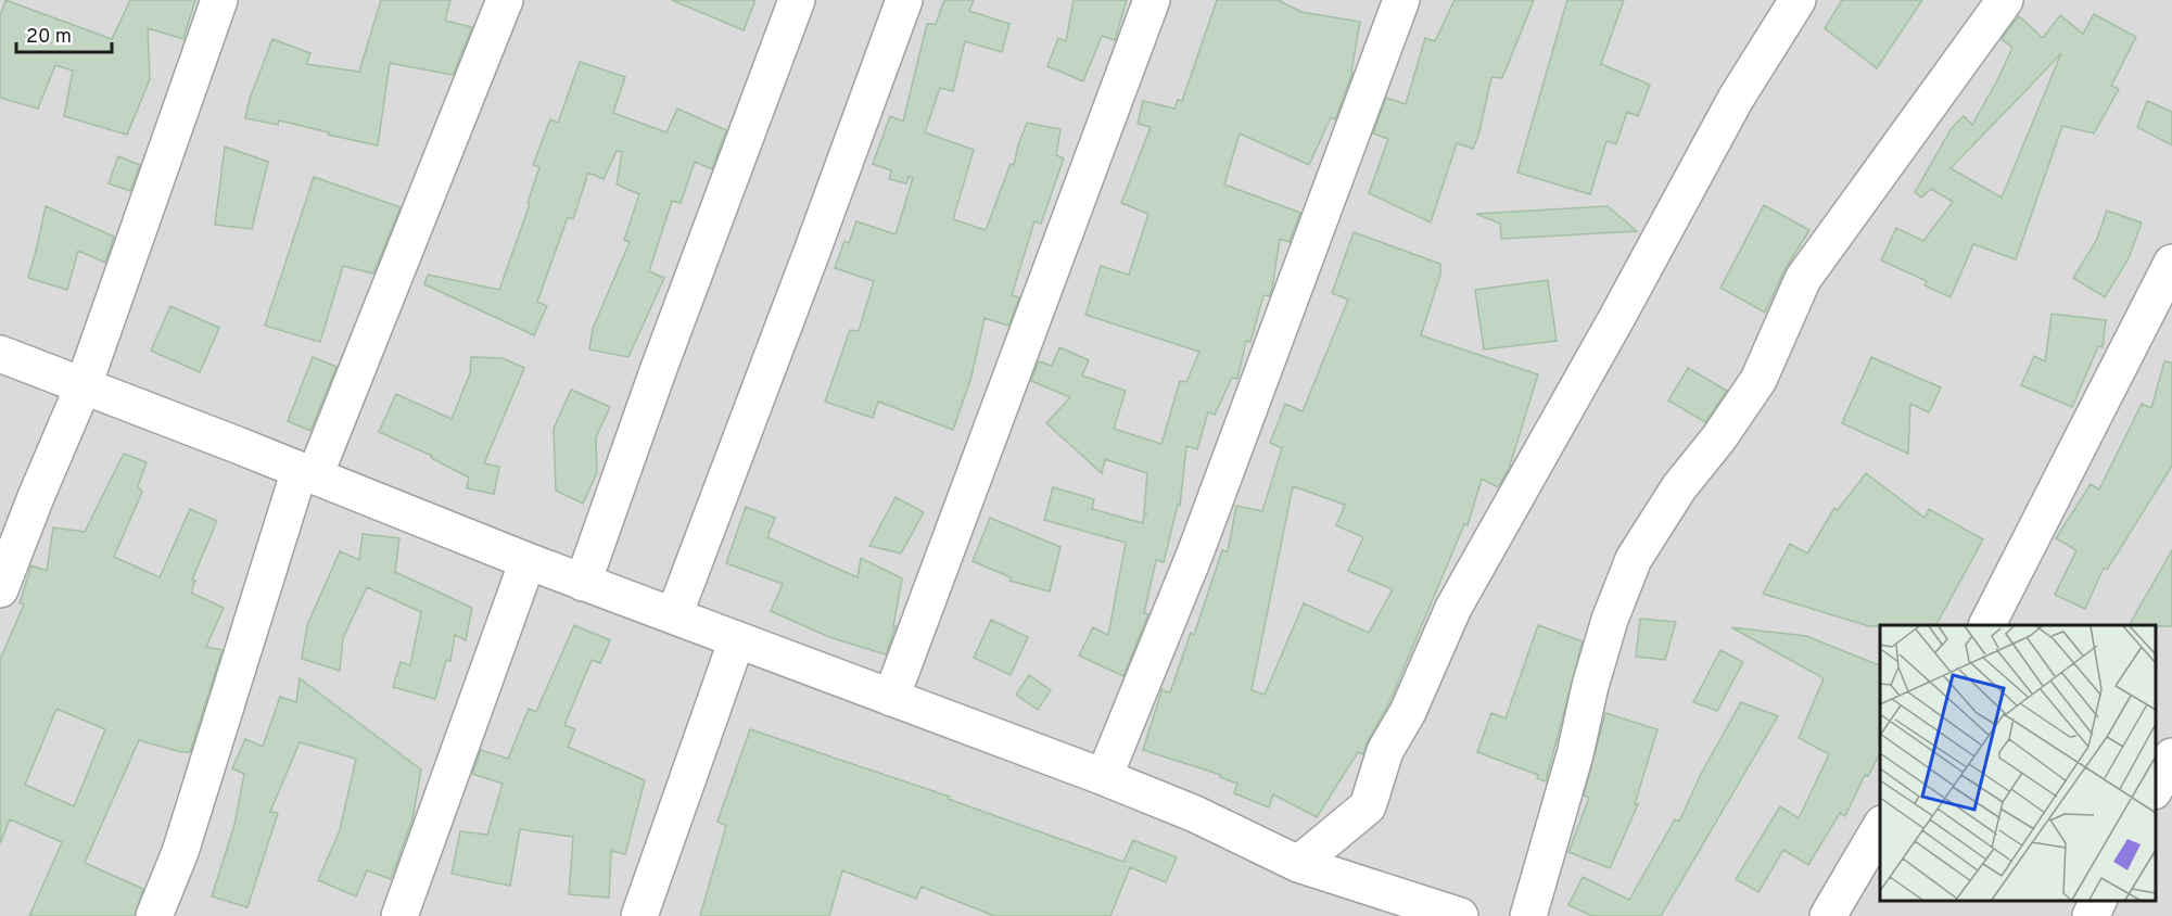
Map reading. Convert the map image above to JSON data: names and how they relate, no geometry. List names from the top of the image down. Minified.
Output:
{"scale_bar":"20 m"}
